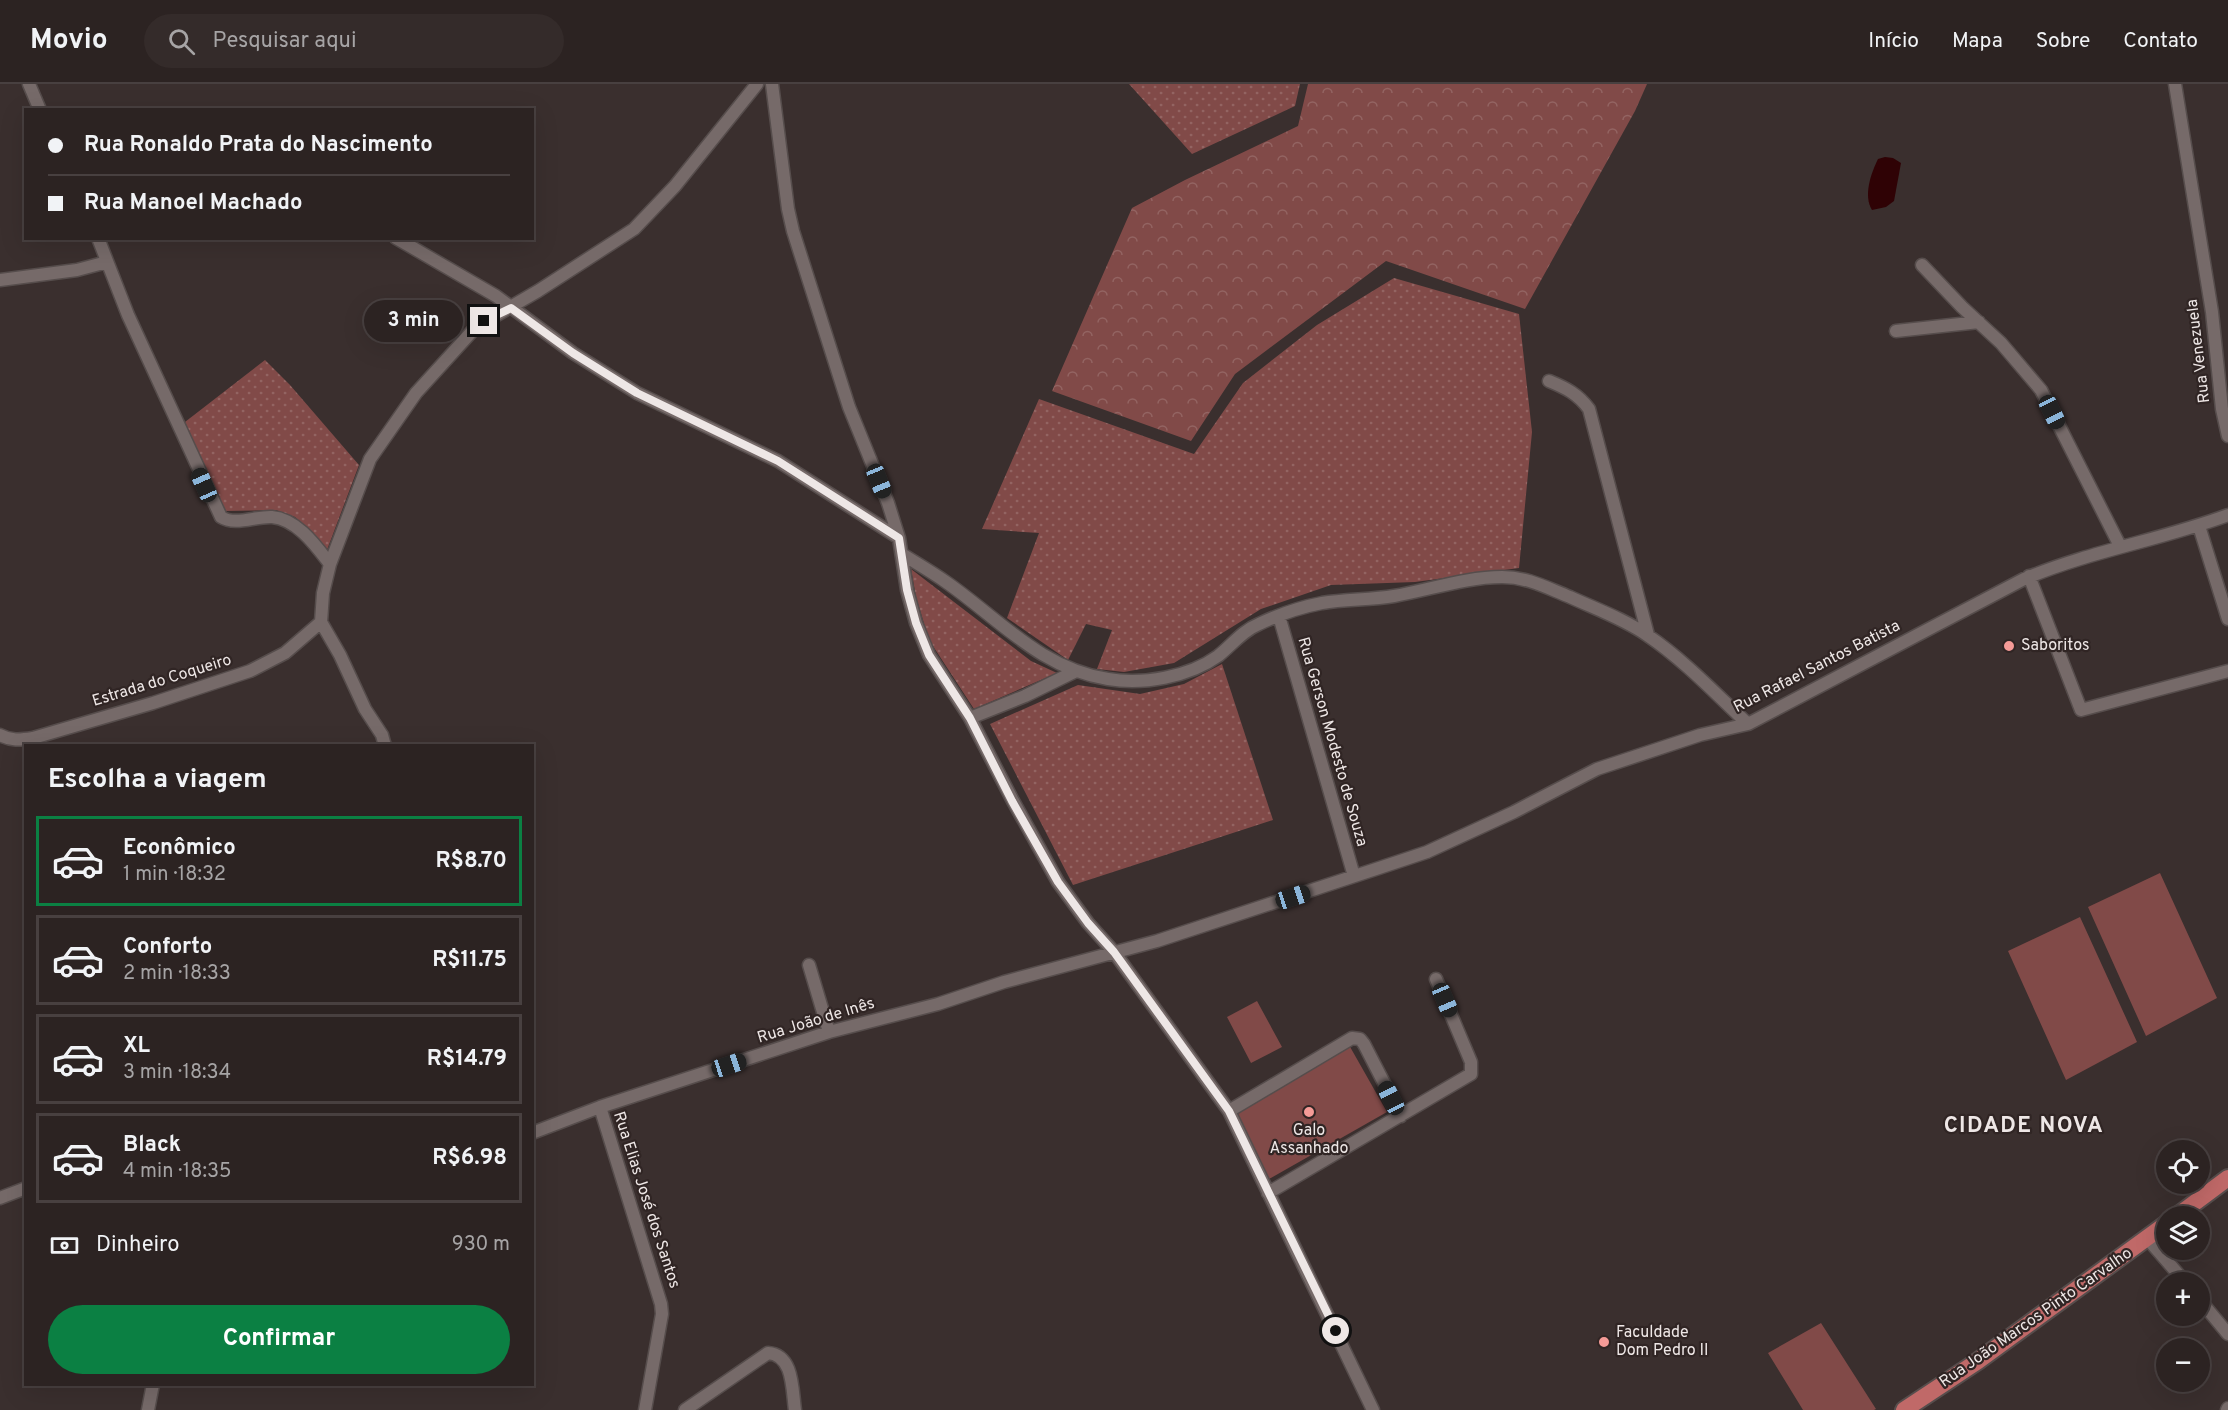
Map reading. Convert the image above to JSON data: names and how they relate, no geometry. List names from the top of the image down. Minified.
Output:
{"streets":{"main road":["Rua João Marcos Pinto Carvalho"],"street":["Rua Venezuela","Rua Rafael Santos Batista","Estrada do Coqueiro","Rua Gerson Modesto de Souza","Rua João de Inês","Rua Elias José dos Santos"]},"crossings":[["Rua Rafael Santos Batista","Rua Gerson Modesto de Souza"],["Rua Rafael Santos Batista","Rua João de Inês"],["Rua João de Inês","Rua Elias José dos Santos"]],"districts":["CIDADE NOVA"],"places":["Saboritos","Galo Assanhado","Faculdade Dom Pedro II"],"page":{"header":"Movio","search":"Pesquisar aqui","nav":["Início","Mapa","Sobre","Contato"],"banner":["Rua Ronaldo Prata do Nascimento","Rua Manoel Machado"],"bubble":"3 min","heading":"Escolha a viagem","list":[{"name":"Econômico","note":"1 min · 18:32","value":"R$8.70"},{"name":"Conforto","note":"2 min · 18:33","value":"R$11.75"},{"name":"XL","note":"3 min · 18:34","value":"R$14.79"},{"name":"Black","note":"4 min · 18:35","value":"R$6.98"}],"map_buttons":["+","−"],"pay":["Dinheiro","930 m"],"buttons":"Confirmar"}}
